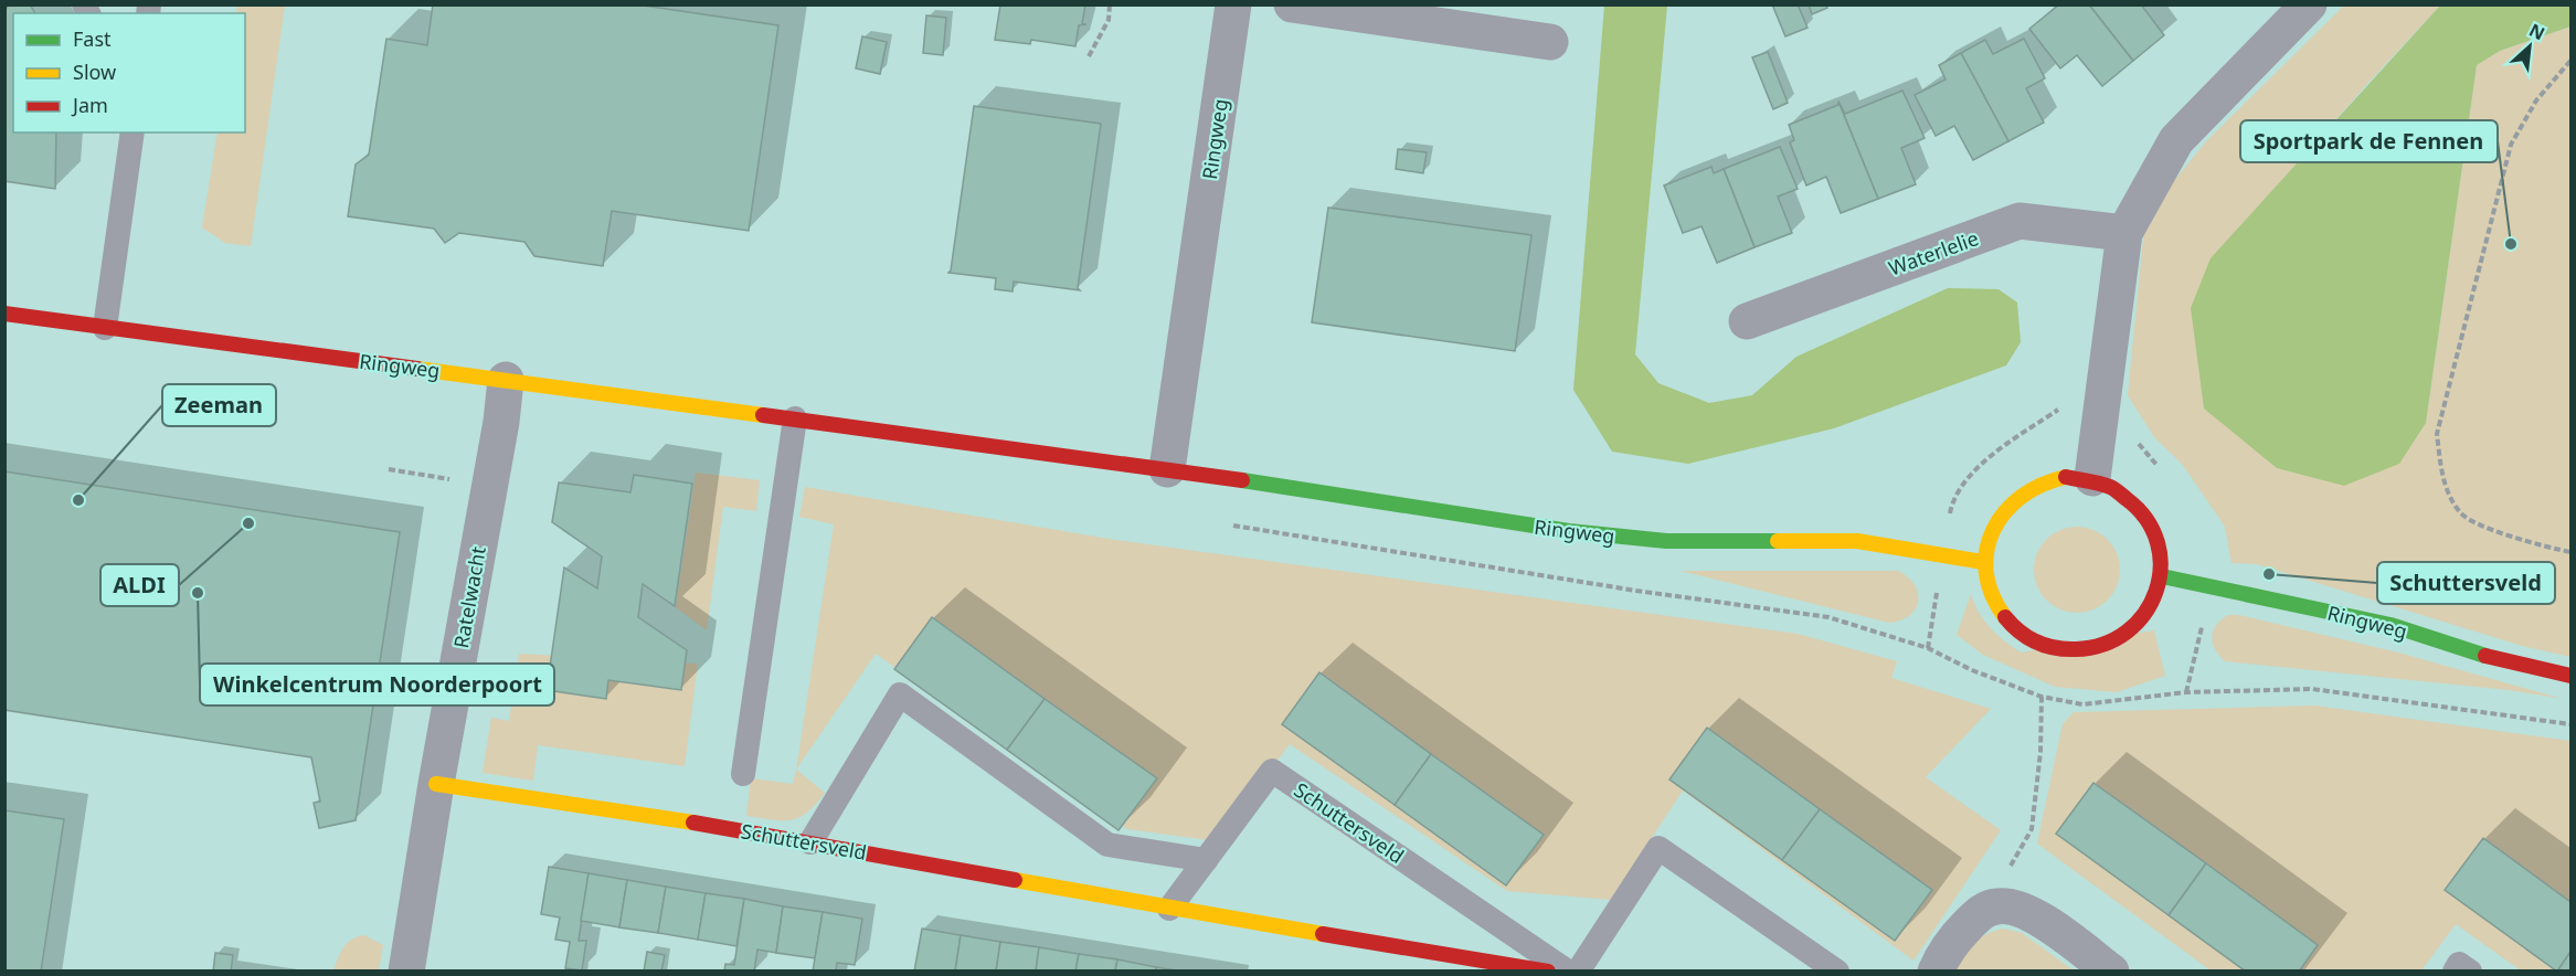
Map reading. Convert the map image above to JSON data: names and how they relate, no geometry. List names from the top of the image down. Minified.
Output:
{"streets":{"main road":["Ringweg","Schuttersveld"],"street":["Waterlelie","Ratelwacht"]},"crossings":[["Ringweg","Ratelwacht"],["Ratelwacht","Schuttersveld"]],"places":["Sportpark de Fennen","Zeeman","ALDI","Schuttersveld","Winkelcentrum Noorderpoort"],"legend":["Fast","Slow","Jam"],"north":"top right"}
